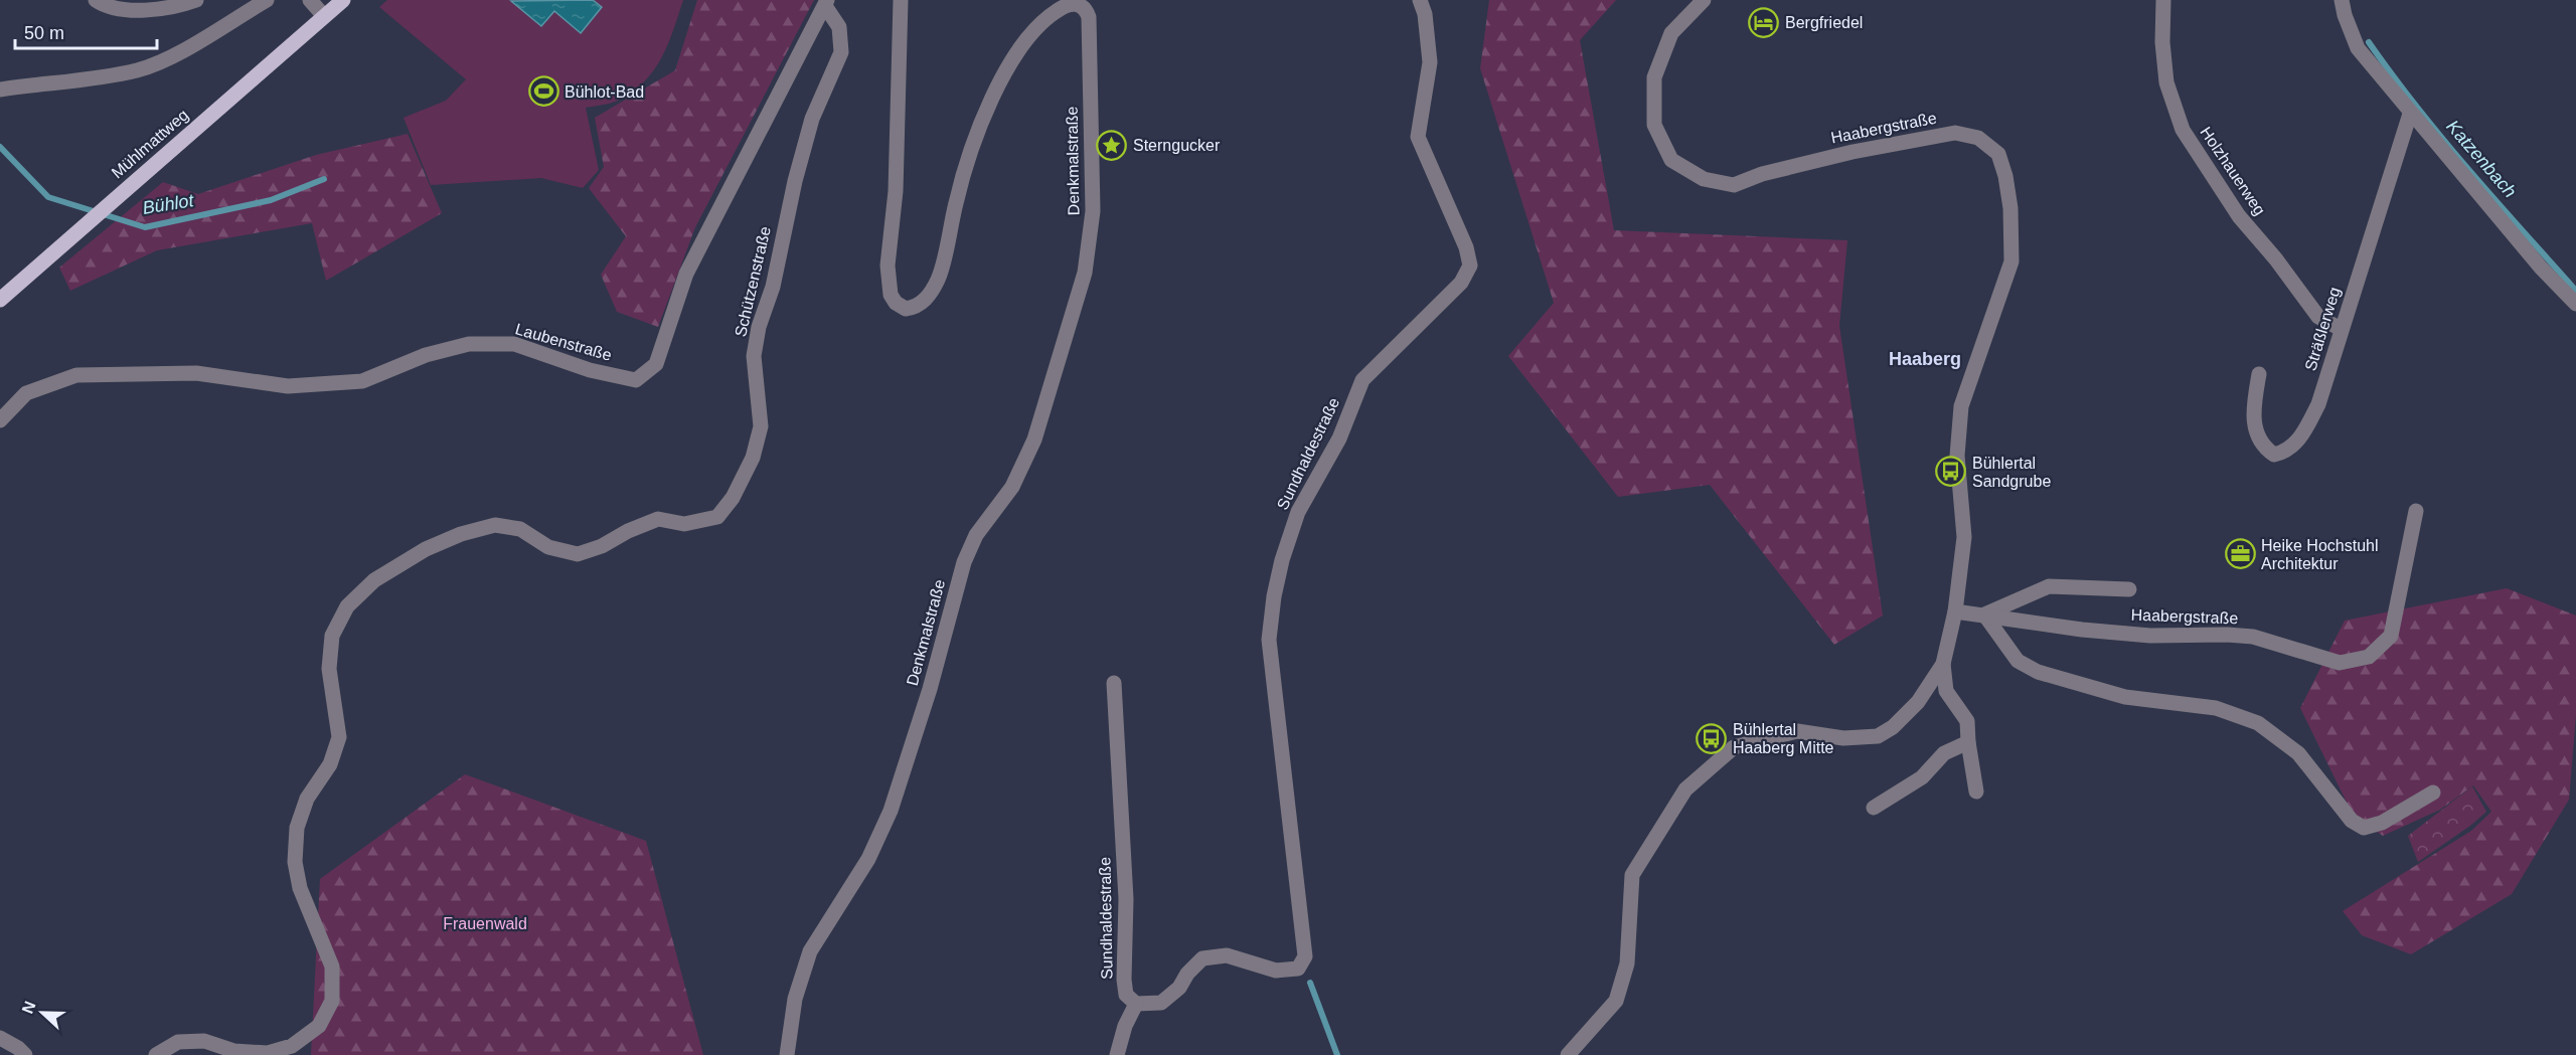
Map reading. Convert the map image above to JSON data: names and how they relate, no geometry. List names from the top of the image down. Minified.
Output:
{"streets":{"main road":["Mühlmattweg"],"street":["Haabergstraße","Denkmalstraße","Holzhauerweg","Schützenstraße","Sträßlerweg","Laubenstraße","Sundhaldestraße"]},"crossings":[["Holzhauerweg","Sträßlerweg"],["Schützenstraße","Laubenstraße"]],"districts":["Haaberg"],"water":["Katzenbach","Bühlot"],"parks":["Frauenwald"],"places":{"hotel":["Bergfriedel"],"sports":["Bühlot-Bad"],"place":["Sterngucker"],"bus stop":["Bühlertal Sandgrube","Bühlertal Haaberg Mitte"],"office":["Heike Hochstuhl Architektur"]},"scale_bar":"50 m","north":"left"}
